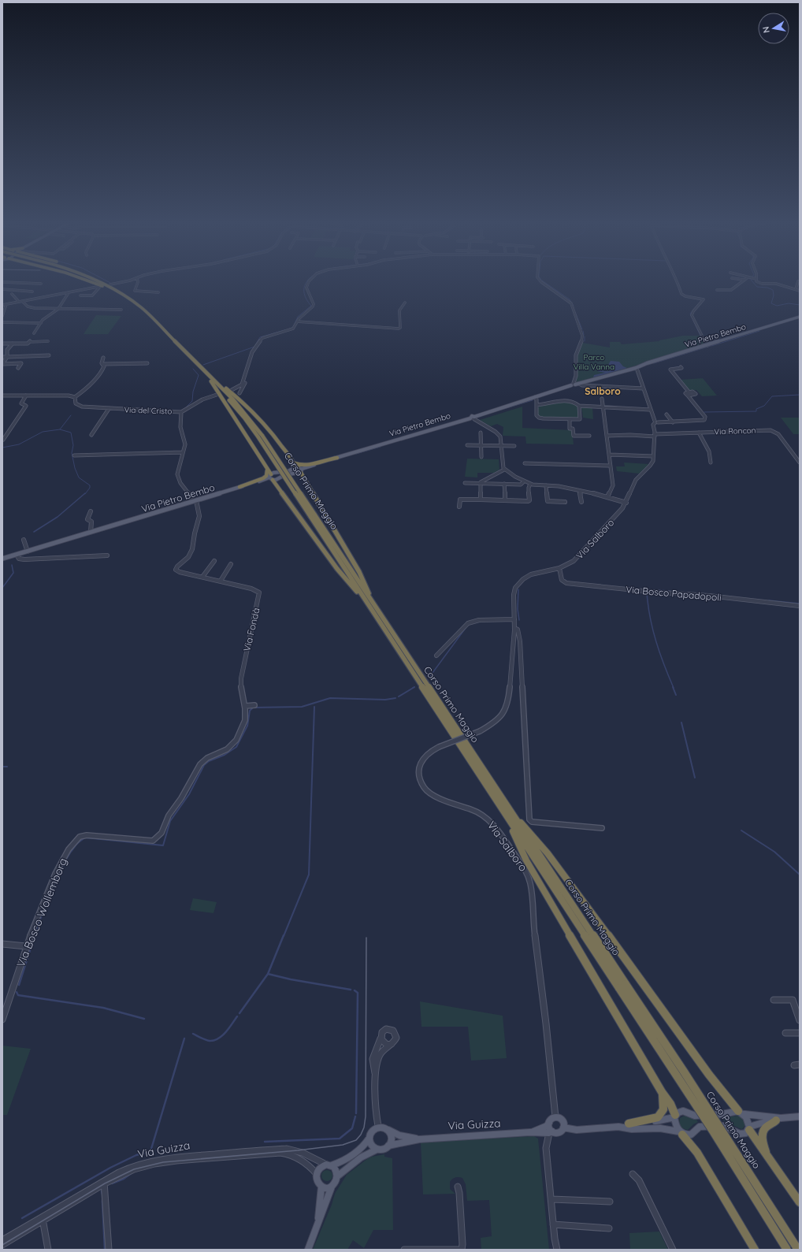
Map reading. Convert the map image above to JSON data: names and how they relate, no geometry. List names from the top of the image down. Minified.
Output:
{"streets":{"highway":["Corso Primo Maggio"],"main road":["Via Pietro Bembo","Via Guizza"],"street":["Via del Cristo","Via Roncon","Via Salboro","Via Bosco Papadopoli","Via Fondà","Via Bosco Wollemborg"]},"crossings":[["Via Pietro Bembo","Via del Cristo"],["Via Pietro Bembo","Via Salboro"],["Via Pietro Bembo","Via Fondà"],["Via del Cristo","Via Fondà"],["Via Roncon","Via Salboro"],["Via Salboro","Via Bosco Papadopoli"],["Via Salboro","Via Guizza"],["Via Fondà","Via Bosco Wollemborg"]],"districts":["Salboro"],"parks":["Parco Villa Vanna"],"north":"left"}
